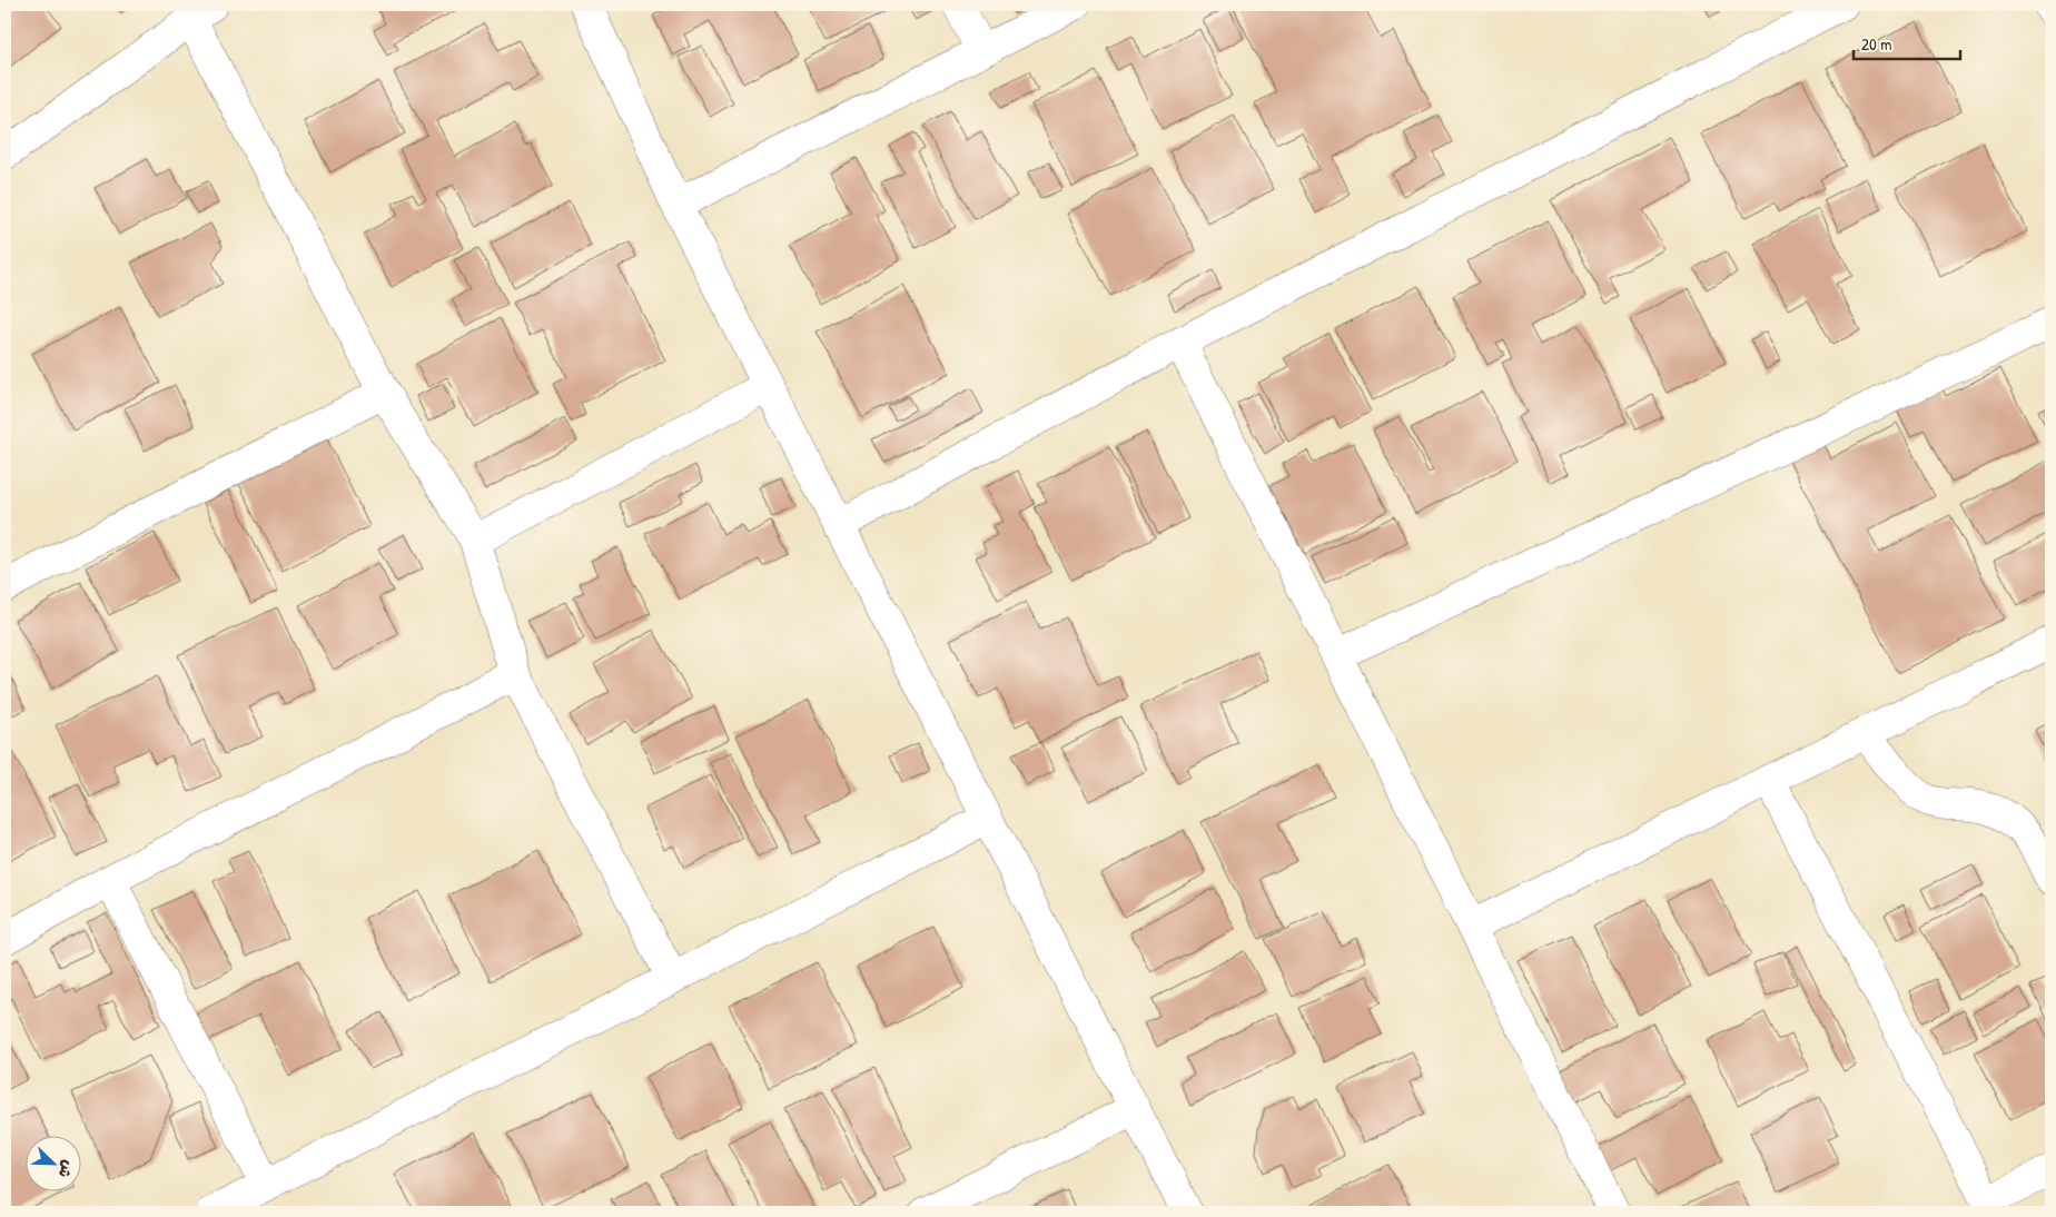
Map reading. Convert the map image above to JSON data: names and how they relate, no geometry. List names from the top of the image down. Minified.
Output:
{"scale_bar":"20 m","north":"bottom right"}
